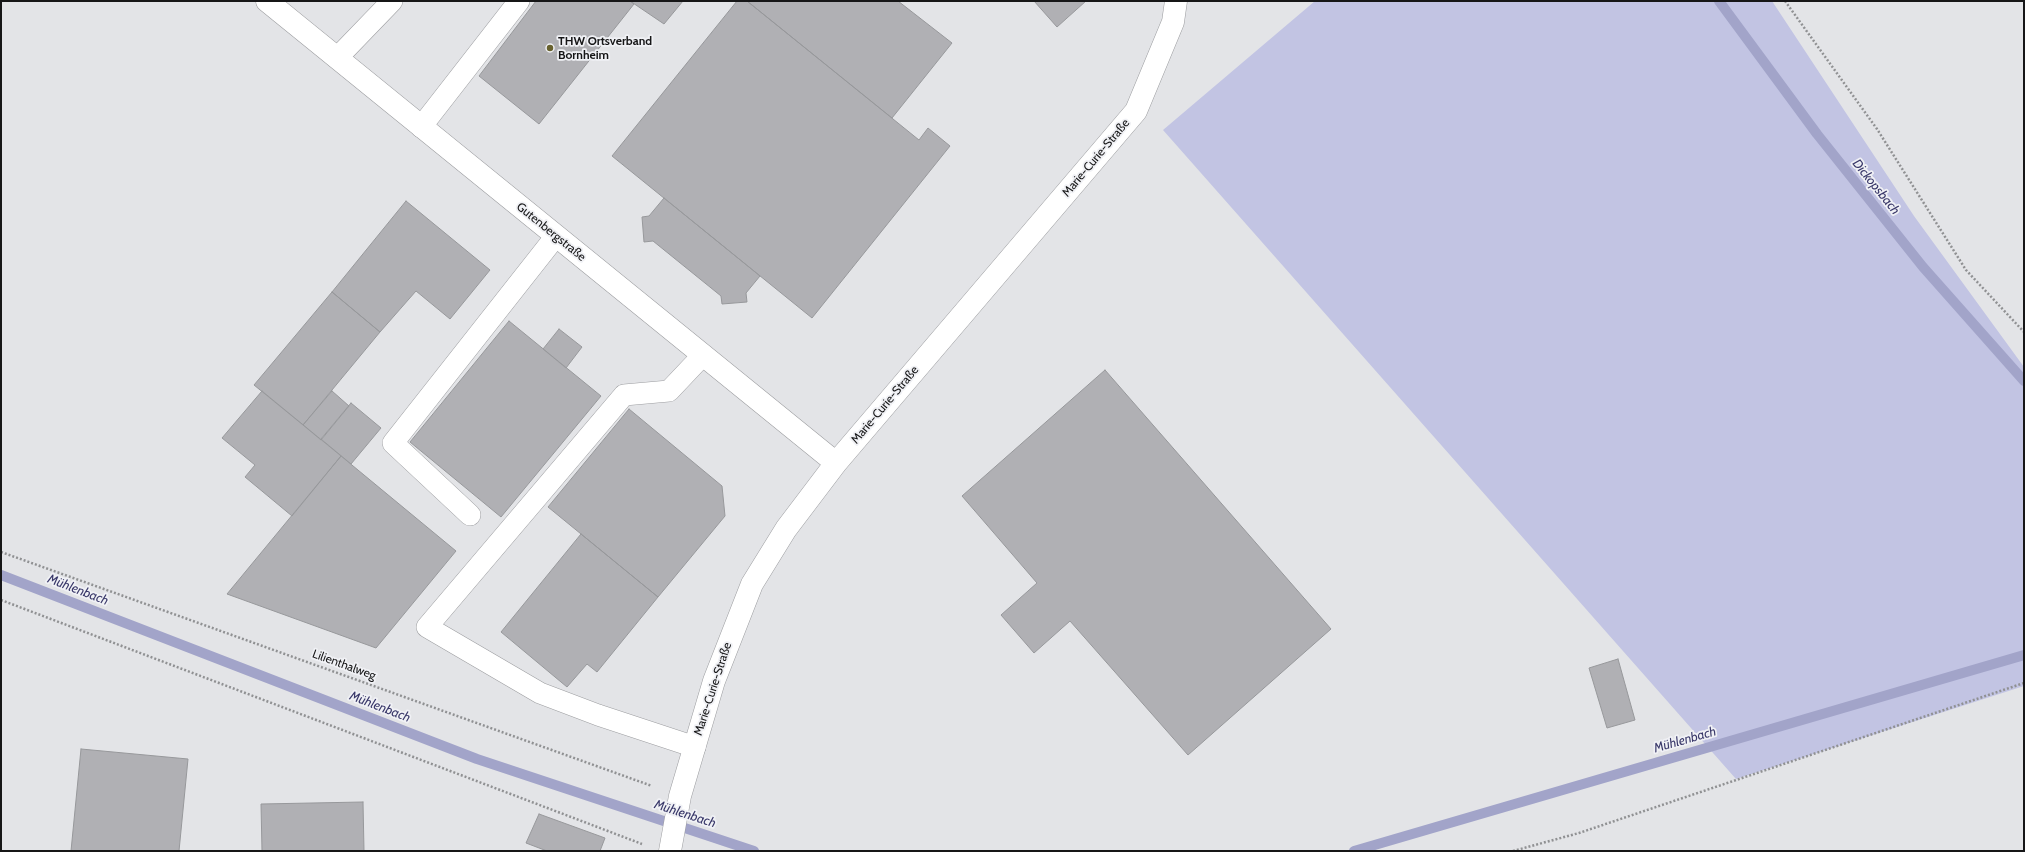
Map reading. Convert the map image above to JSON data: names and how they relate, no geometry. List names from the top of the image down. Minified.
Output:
{"streets":{"street":["Marie-Curie-Straße","Gutenbergstraße"],"path":["Lilienthalweg"]},"crossings":[["Marie-Curie-Straße","Gutenbergstraße"],["Marie-Curie-Straße","Lilienthalweg"]],"water":["Dickopsbach","Mühlenbach"],"places":["THW Ortsverband Bornheim"]}
